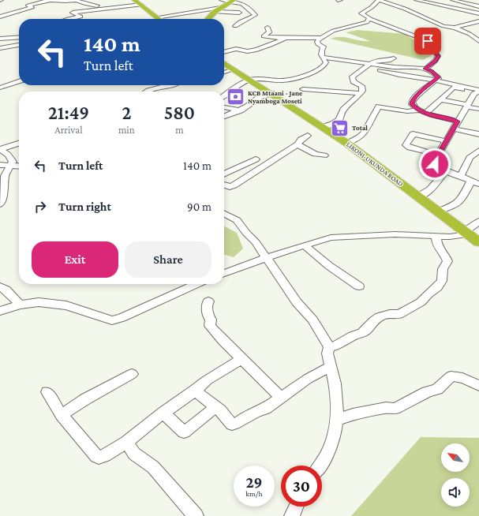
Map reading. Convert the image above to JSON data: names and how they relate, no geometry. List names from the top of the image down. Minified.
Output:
{"streets":{"highway":["LIKONI-UKUNDA ROAD"]},"places":{"bank":["KCB Mtaani - Jane Nyamboga Moseti"],"supermarket":["Total"]},"north":"top left","page":{"turn":["140 m","Turn left"],"eta":["21:49","Arrival","2","min","580","m"],"list":[{"name":"Turn left","value":"140 m"},{"name":"Turn right","value":"90 m"}],"buttons":["Exit","Share"],"speed":"29 km/h","limit":"30"}}
